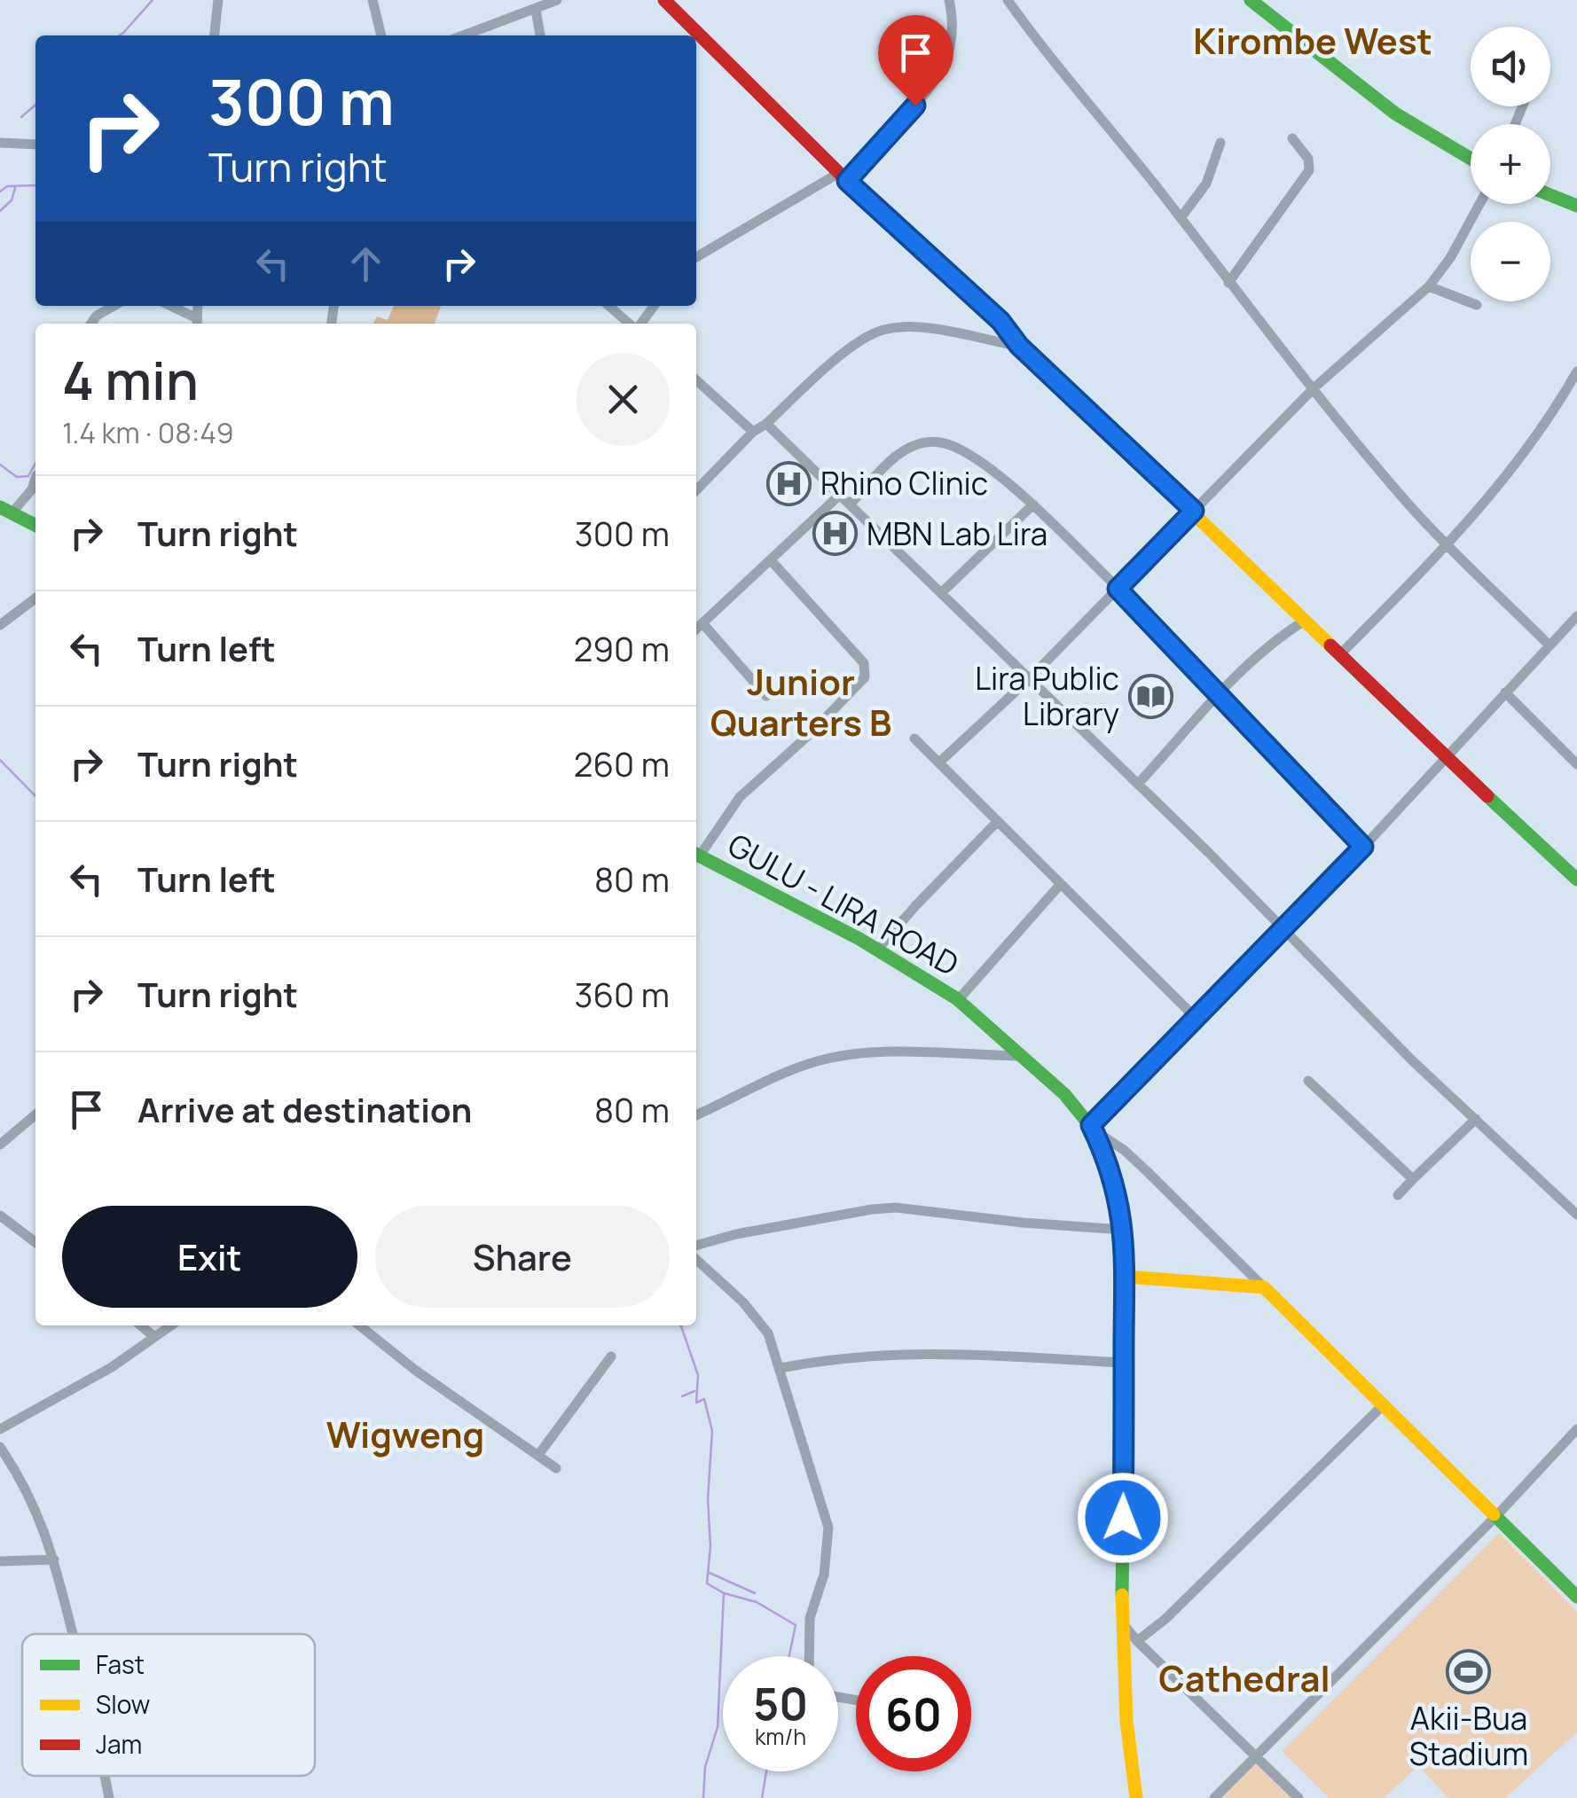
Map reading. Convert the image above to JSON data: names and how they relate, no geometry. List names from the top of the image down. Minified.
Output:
{"streets":{"main road":["GULU - LIRA ROAD"]},"districts":["Kirombe West","Junior Quarters B","Wigweng","Cathedral"],"places":{"hospital":["Rhino Clinic","MBN Lab Lira"],"library":["Lira Public Library"],"sports":["Akii-Bua Stadium"]},"legend":["Fast","Slow","Jam"],"page":{"map_buttons":["+","−"],"turn":["300 m","Turn right"],"heading":["4 min","1.4 km · 08:49"],"list":[{"name":"Turn right","value":"300 m"},{"name":"Turn left","value":"290 m"},{"name":"Turn right","value":"260 m"},{"name":"Turn left","value":"80 m"},{"name":"Turn right","value":"360 m"},{"name":"Arrive at destination","value":"80 m"}],"buttons":["Exit","Share"],"speed":"50 km/h","limit":"60"}}
